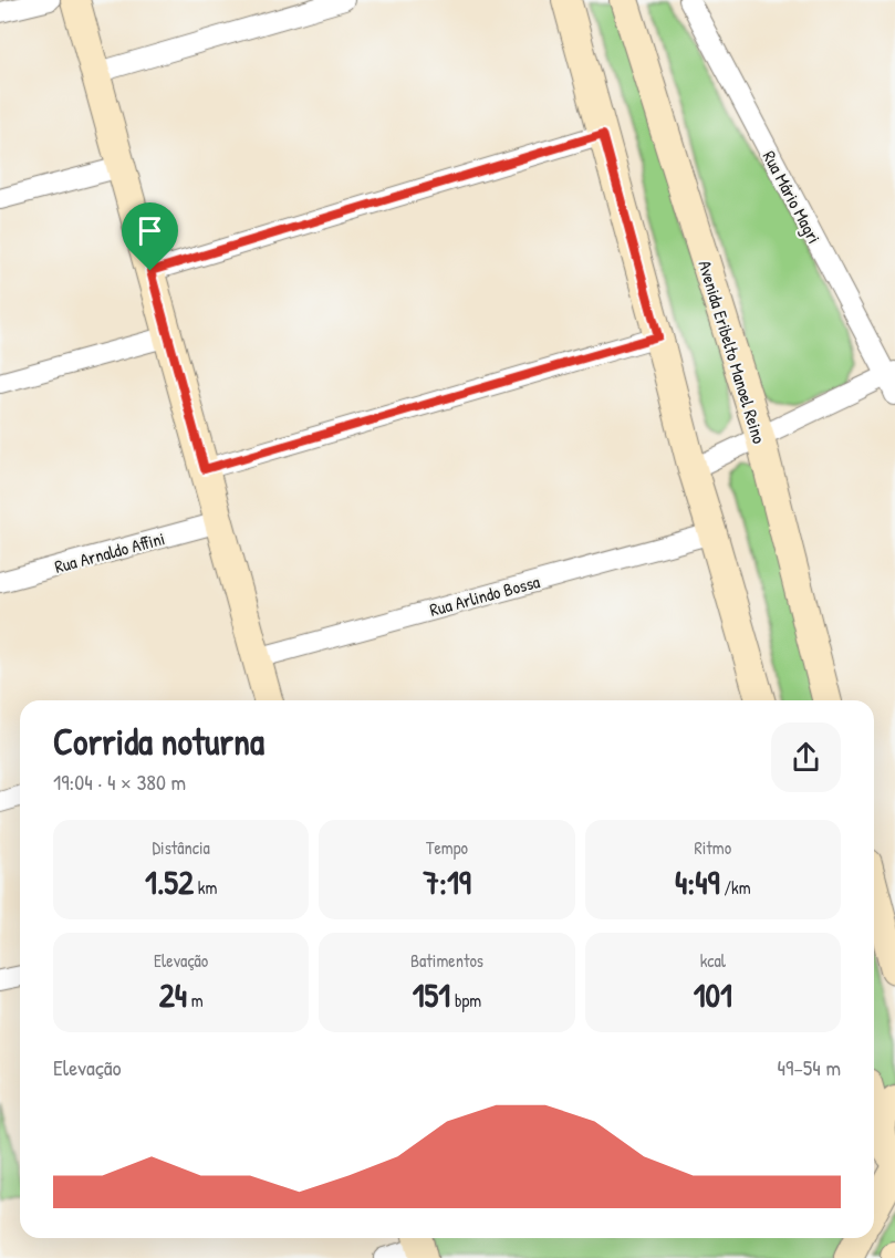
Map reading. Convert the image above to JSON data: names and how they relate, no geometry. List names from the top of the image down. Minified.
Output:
{"streets":{"main road":["Avenida Eribelto Manoel Reino"],"street":["Rua Mário Magri","Rua Arnaldo Affini","Rua Arlindo Bossa"]},"page":{"heading":["Corrida noturna","19:04 · 4 × 380 m"],"stats":[["Distância","1.52 km"],["Tempo","7:19"],["Ritmo","4:49 /km"],["Elevação","24 m"],["Batimentos","151 bpm"],["kcal","101"]],"chart":["Elevação","49–54 m"]}}
